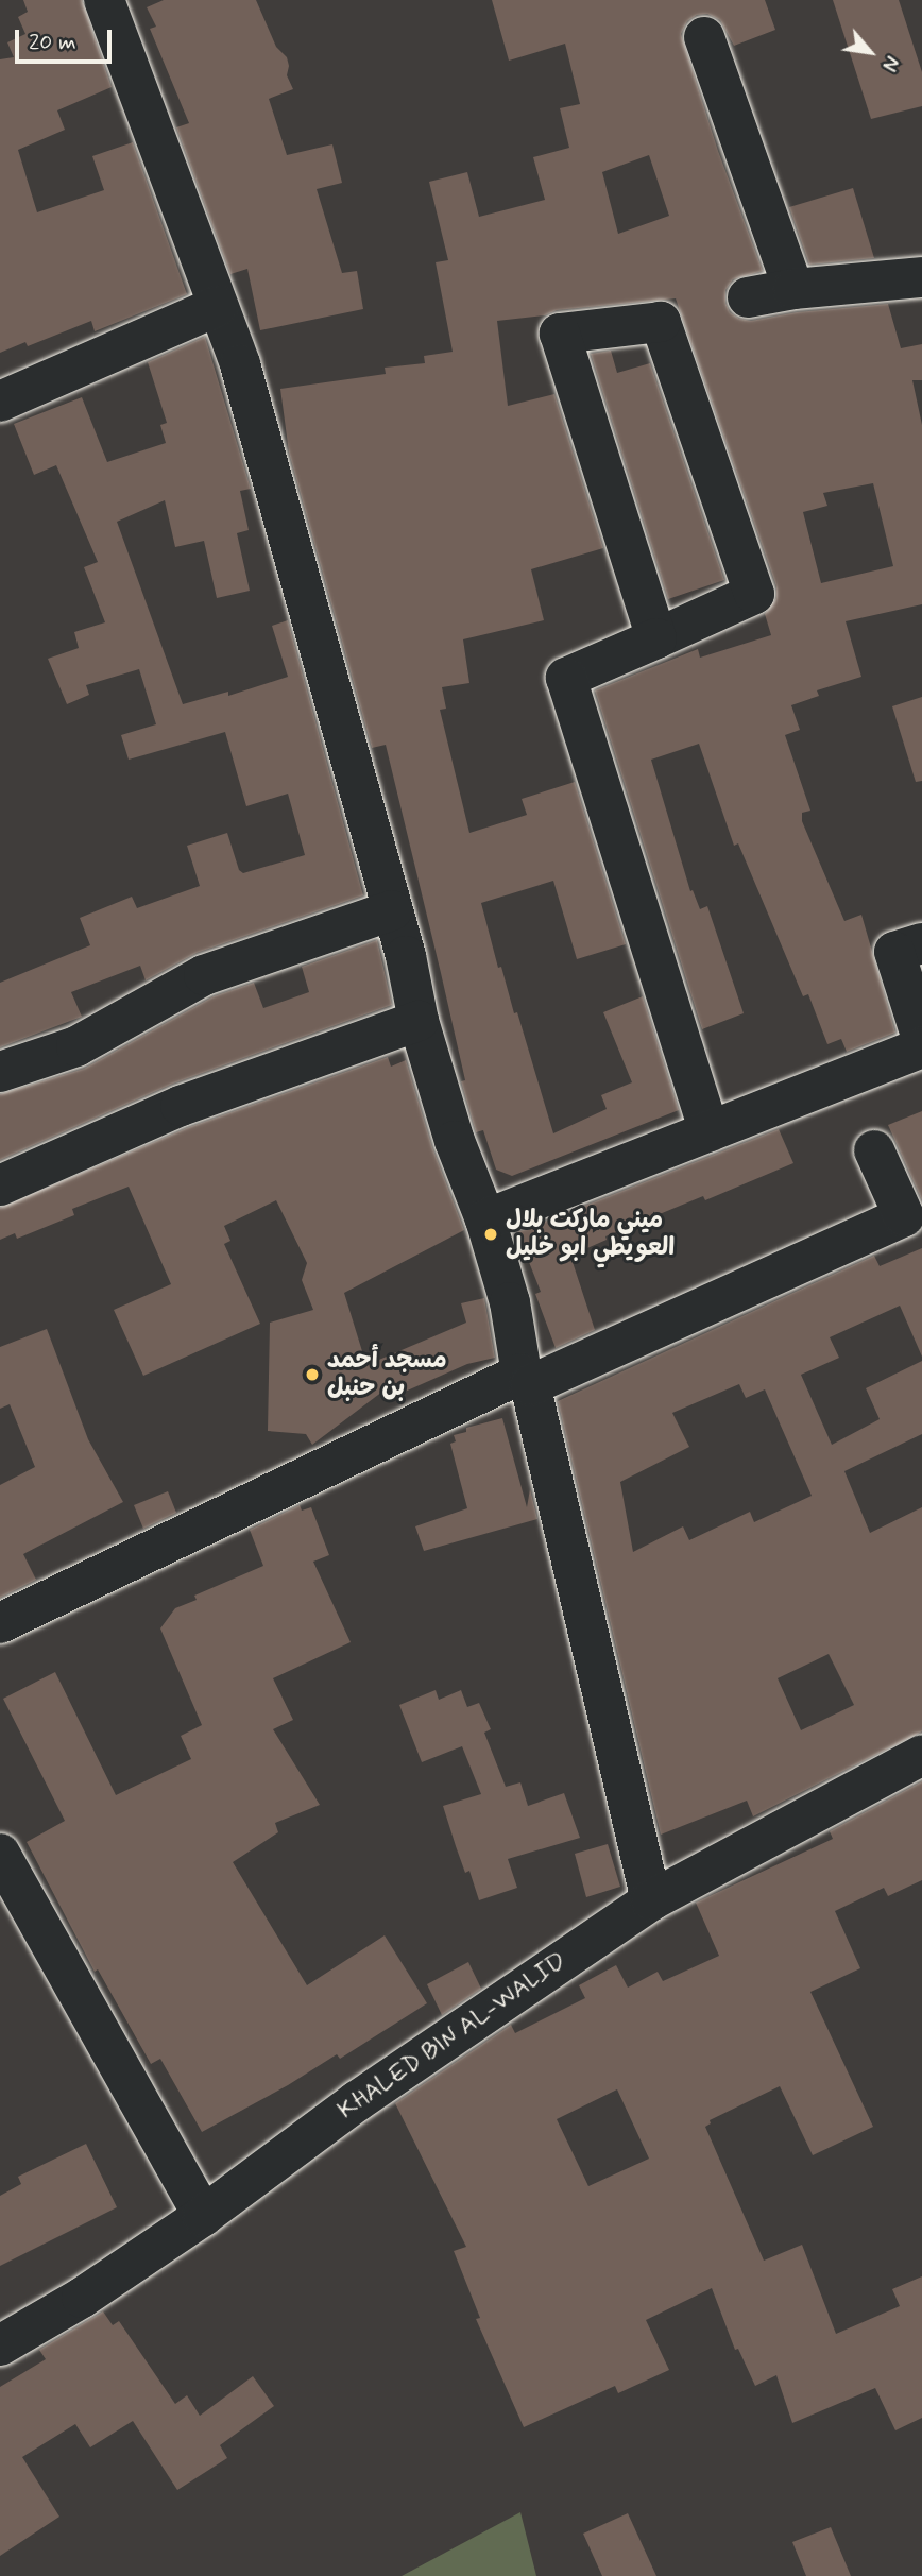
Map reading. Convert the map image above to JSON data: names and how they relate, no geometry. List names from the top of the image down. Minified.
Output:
{"streets":{"street":["KHALED BIN AL-WALID"]},"places":["ميني ماركت بلال العويطي ابو خليل","مسجد أحمد بن حنبل"],"scale_bar":"20 m","north":"bottom right"}
